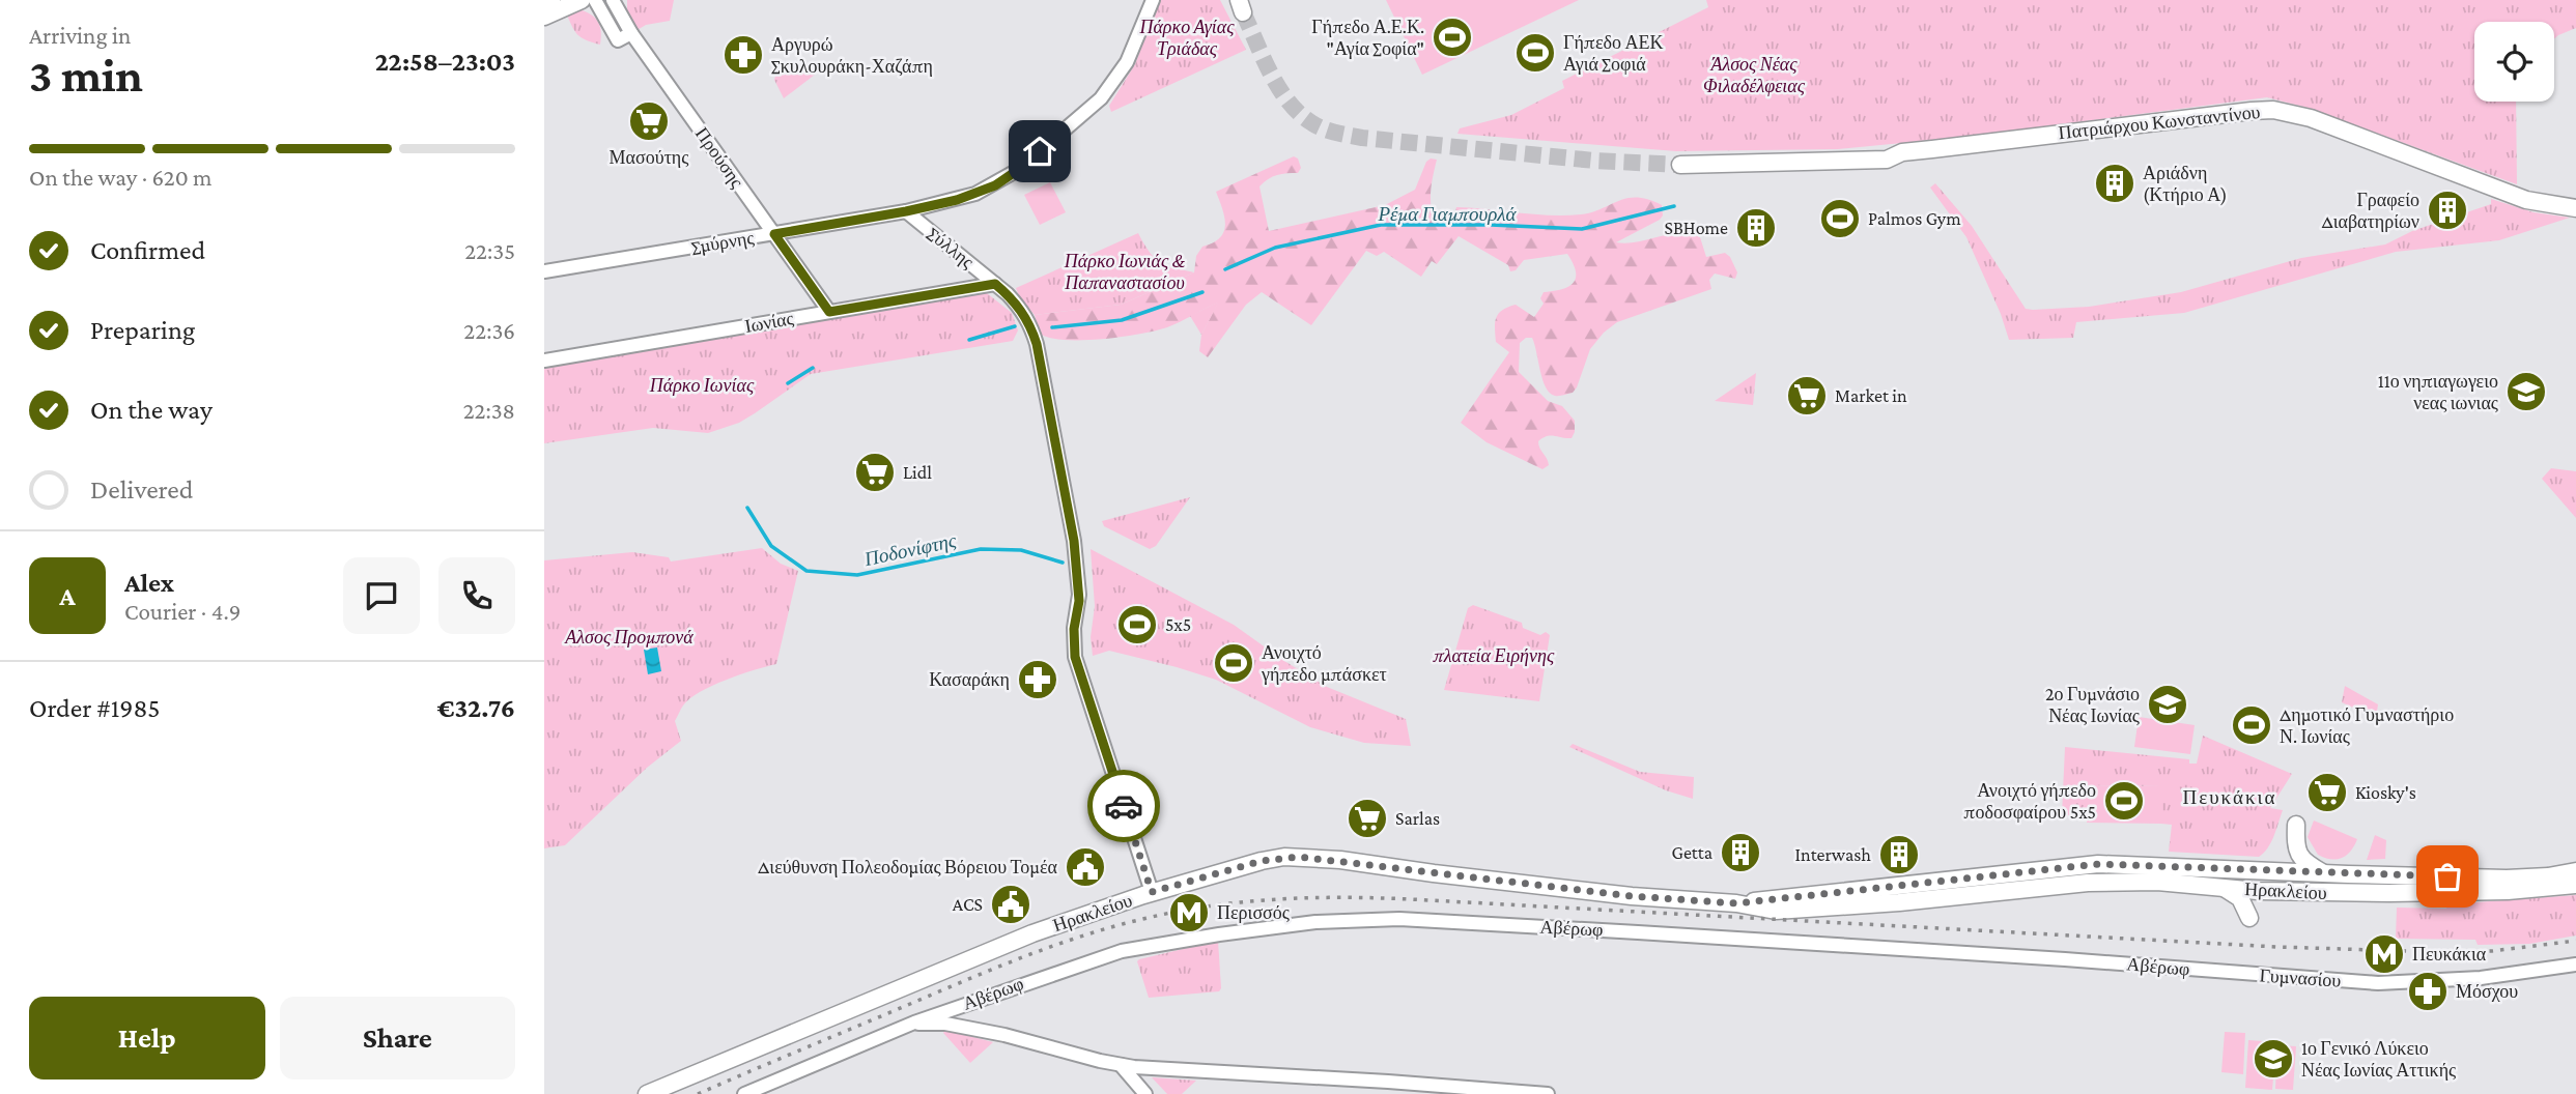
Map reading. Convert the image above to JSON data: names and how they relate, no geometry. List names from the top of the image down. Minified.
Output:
{"streets":{"main road":["Πατριάρχου Κωνσταντίνου","Ηρακλείου"],"street":["Προύσης","Σμύρνης","Σύλλης","Ιωνίας","Αβέρωφ","Γυμνασίου"]},"crossings":[["Προύσης","Σμύρνης"],["Προύσης","Ιωνίας"],["Σμύρνης","Σύλλης"],["Σύλλης","Ιωνίας"],["Σύλλης","Ηρακλείου"],["Αβέρωφ","Γυμνασίου"]],"districts":["Πευκάκια"],"water":["Ρέμα Γιαμπουρλά","Ποδονίφτης"],"parks":["Πάρκο Αγίας Τριάδας","Άλσος Νέας Φιλαδέλφειας","Πάρκο Ιωνιάς & Παπαναστασίου","Πάρκο Ιωνίας","Αλσος Προμπονά","πλατεία Ειρήνης"],"places":{"sports":["Γήπεδο Α.Ε.Κ. \"Αγία Σοφία\"","Γήπεδο ΑΕΚ Αγιά Σοφιά","Palmos Gym","5x5","Ανοιχτό γήπεδο μπάσκετ","Δημοτικό Γυμναστήριο Ν. Ιωνίας","Ανοιχτό γήπεδο ποδοσφαίρου 5x5"],"pharmacy":["Αργυρώ Σκυλουράκη-Χαζάπη","Κασαράκη","Μόσχου"],"supermarket":["Μασούτης","Market in","Lidl","Kiosky's","Sarlas"],"building":["Αριάδνη (Κτήριο Α)","Γραφείο Διαβατηρίων","SBHome","Getta","Interwash"],"school or university":["11ο νηπιαγωγειο νεας ιωνιας","2ο Γυμνάσιο Νέας Ιωνίας","1ο Γενικό Λύκειο Νέας Ιωνίας Αττικής"],"public building":["Διεύθυνση Πολεοδομίας Βόρειου Τομέα","ACS"],"metro station":["Περισσός","Πευκάκια"]},"page":{"heading":["3 min","Arriving in","22:58–23:03"],"panel":["Alex","Courier · 4.9","Order #1985","€32.76"],"bar":"On the way · 620 m","list":[["Confirmed","22:35"],["Preparing","22:36"],["On the way","22:38"],"Delivered"],"round":"A","buttons":["Help","Share"]}}
